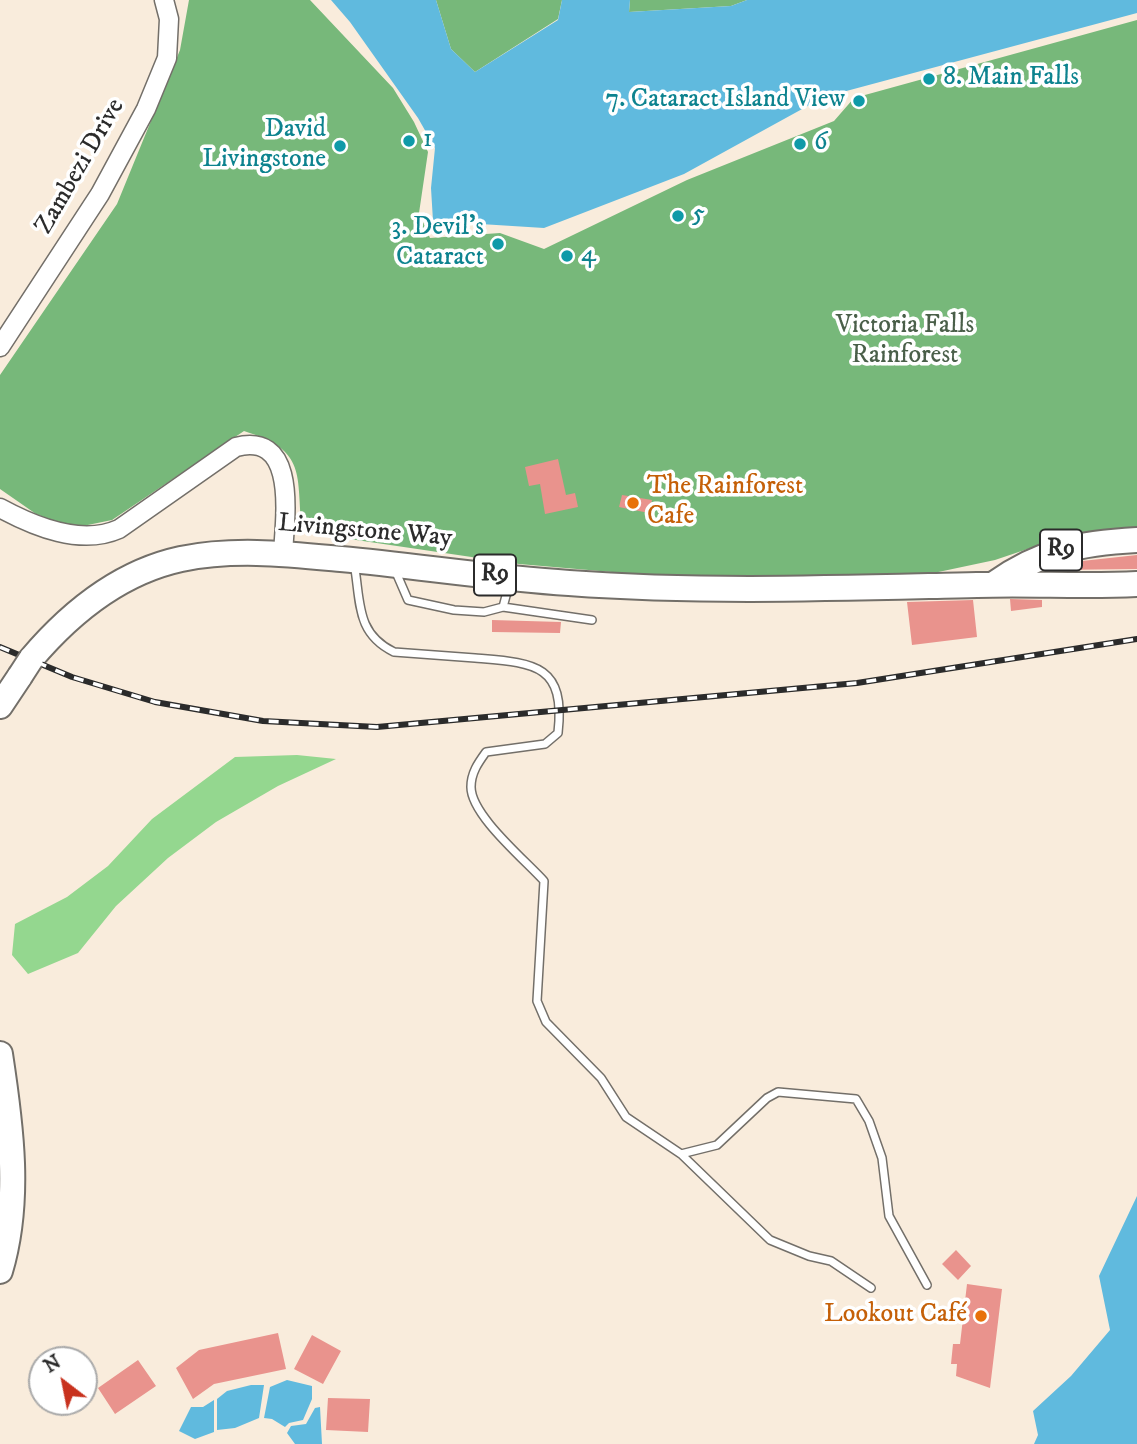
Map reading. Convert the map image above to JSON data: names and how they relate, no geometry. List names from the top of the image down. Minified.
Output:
{"streets":{"highway":["Livingstone Way","R9"],"street":["Zambezi Drive"]},"crossings":[["Livingstone Way","R9"]],"parks":["Victoria Falls Rainforest"],"places":["8. Main Falls","7. Cataract Island View","1","6","David Livingstone","5","3. Devil's Cataract","4","The Rainforest Cafe","Lookout Café"],"north":"top left"}
